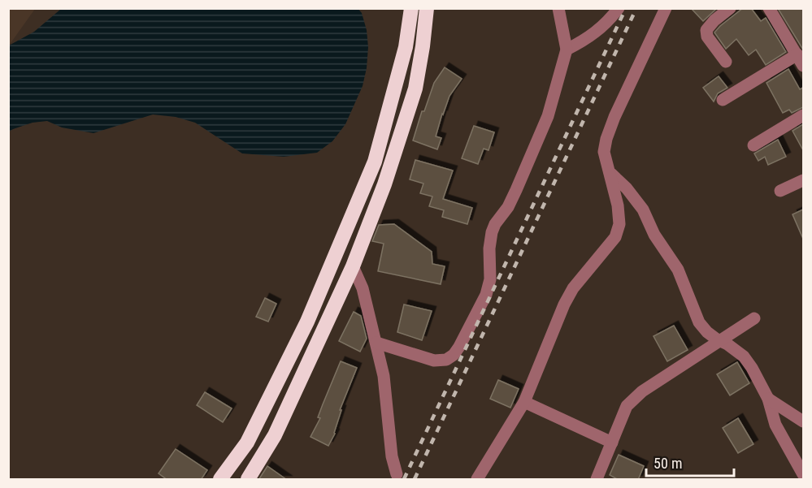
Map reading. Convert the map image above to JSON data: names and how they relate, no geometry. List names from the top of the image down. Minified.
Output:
{"scale_bar":"50 m"}
